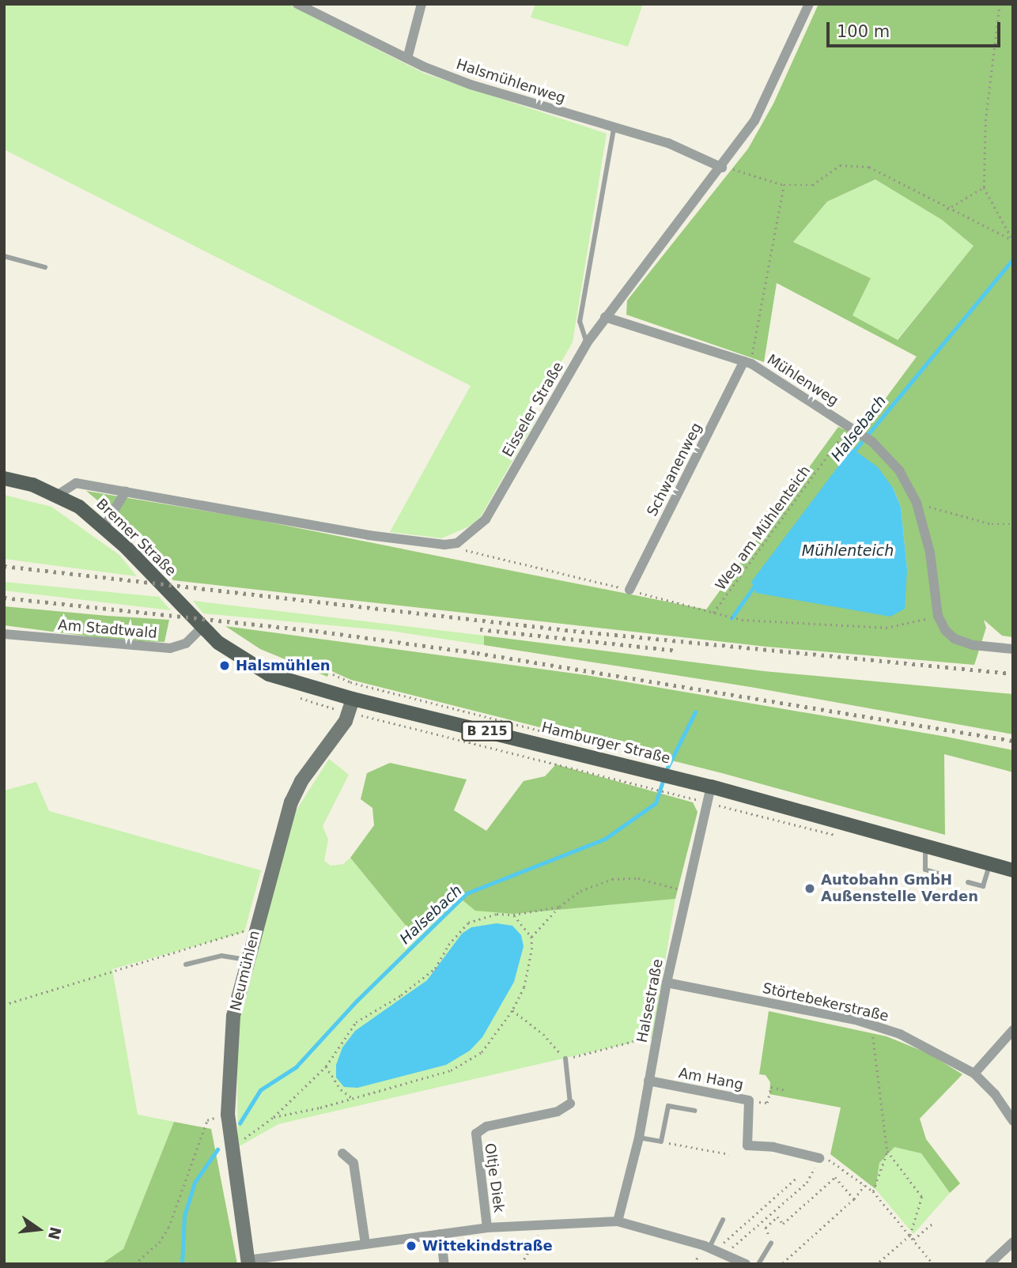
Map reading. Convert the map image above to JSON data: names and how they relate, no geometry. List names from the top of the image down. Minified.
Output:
{"streets":{"main road":["Bremer Straße","B 215","Hamburger Straße"],"street":["Halsmühlenweg","Mühlenweg","Eisseler Straße","Schwanenweg","Am Stadtwald","Neumühlen","Halsestraße","Störtebekerstraße","Am Hang","Oltje Diek"],"path":["Weg am Mühlenteich"]},"crossings":[["Halsmühlenweg","Eisseler Straße"],["Mühlenweg","Eisseler Straße"],["Mühlenweg","Schwanenweg"],["Mühlenweg","Weg am Mühlenteich"],["Bremer Straße","Am Stadtwald"],["Bremer Straße","Hamburger Straße"],["Am Stadtwald","Hamburger Straße"],["Hamburger Straße","Neumühlen"],["Hamburger Straße","Halsestraße"],["Halsestraße","Störtebekerstraße"],["Halsestraße","Am Hang"]],"water":["Halsebach","Mühlenteich"],"places":["Halsmühlen","Autobahn GmbH Außenstelle Verden","Wittekindstraße"],"scale_bar":"100 m","north":"right"}
